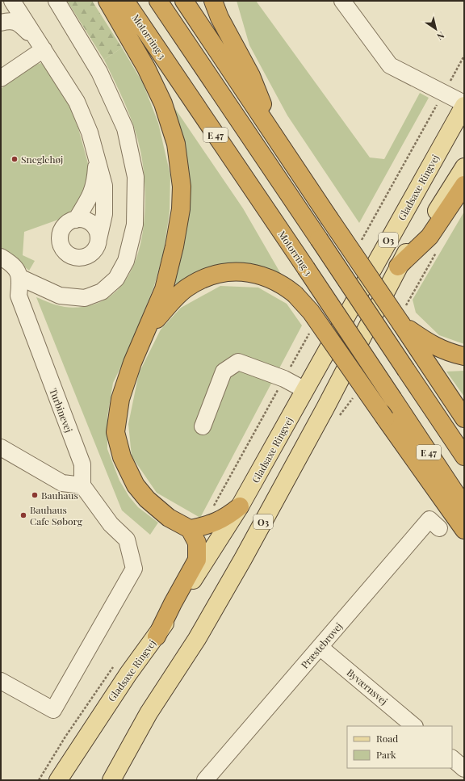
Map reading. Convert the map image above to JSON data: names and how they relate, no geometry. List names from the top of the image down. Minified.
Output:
{"streets":{"highway":["Motorring 3","E 47"],"main road":["Gladsaxe Ringvej","O3"],"street":["Turbinevej","Præstebrovej","Byværnsvej"]},"crossings":[["Præstebrovej","Byværnsvej"]],"places":["Sneglehøj","Bauhaus","Bauhaus Cafe Søborg"],"legend":["Road","Park"],"north":"bottom right"}
